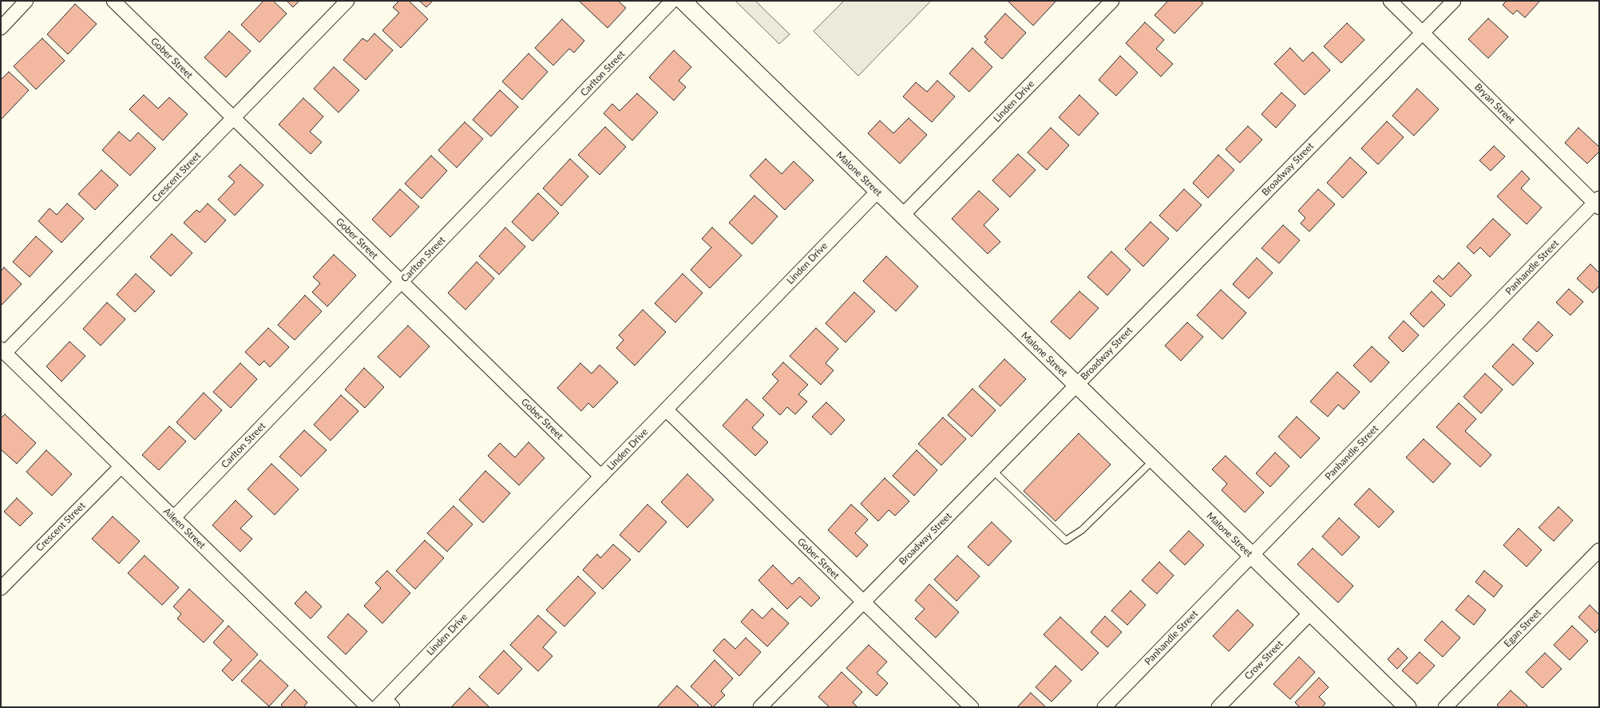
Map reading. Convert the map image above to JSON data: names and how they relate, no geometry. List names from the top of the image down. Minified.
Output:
{"streets":{"street":["Gober Street","Carlton Street","Linden Drive","Bryan Street","Broadway Street","Malone Street","Crescent Street","Panhandle Street","Aileen Street","Egan Street","Crow Street"]},"crossings":[["Gober Street","Carlton Street"],["Gober Street","Linden Drive"],["Gober Street","Broadway Street"],["Gober Street","Crescent Street"],["Carlton Street","Aileen Street"],["Linden Drive","Malone Street"],["Bryan Street","Broadway Street"],["Bryan Street","Panhandle Street"],["Broadway Street","Malone Street"],["Malone Street","Panhandle Street"],["Malone Street","Crow Street"],["Crescent Street","Aileen Street"]]}
